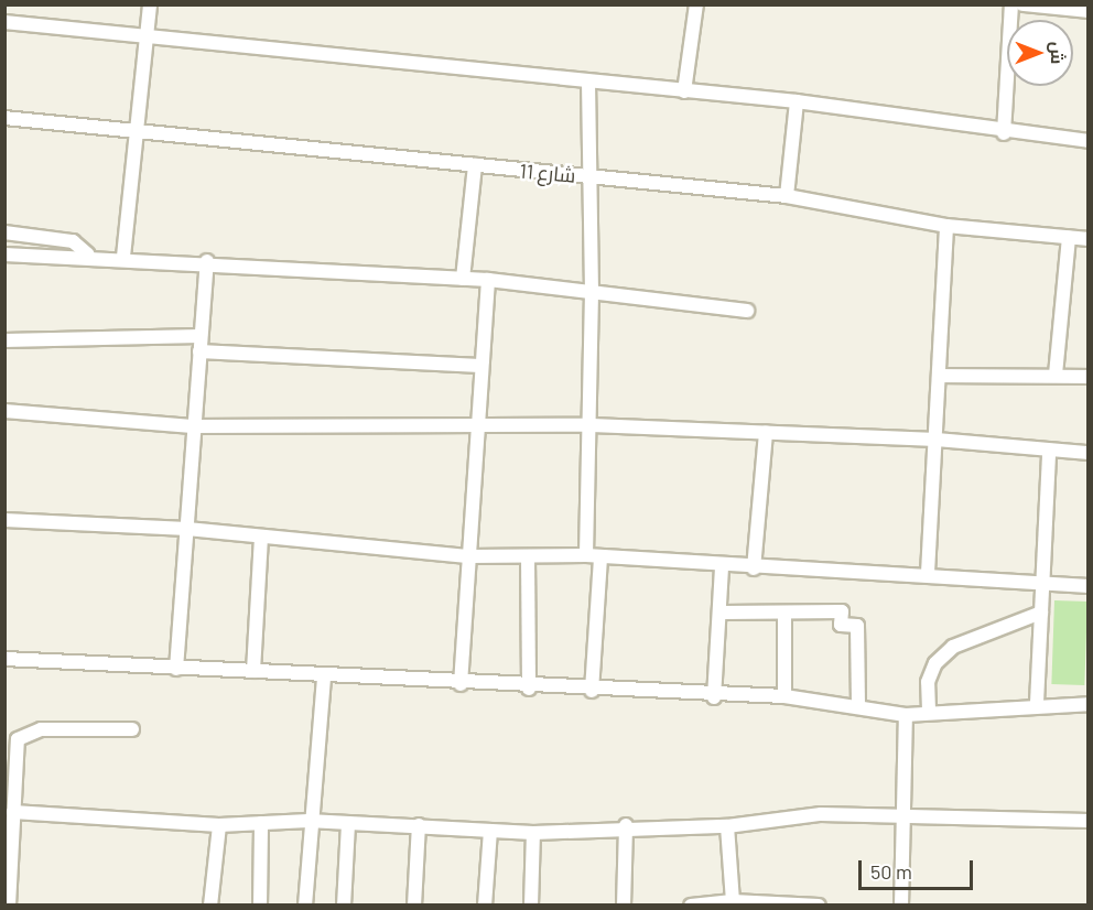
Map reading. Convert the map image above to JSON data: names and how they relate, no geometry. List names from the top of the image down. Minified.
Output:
{"streets":{"street":["شارع 11"]},"scale_bar":"50 m","north":"right"}
